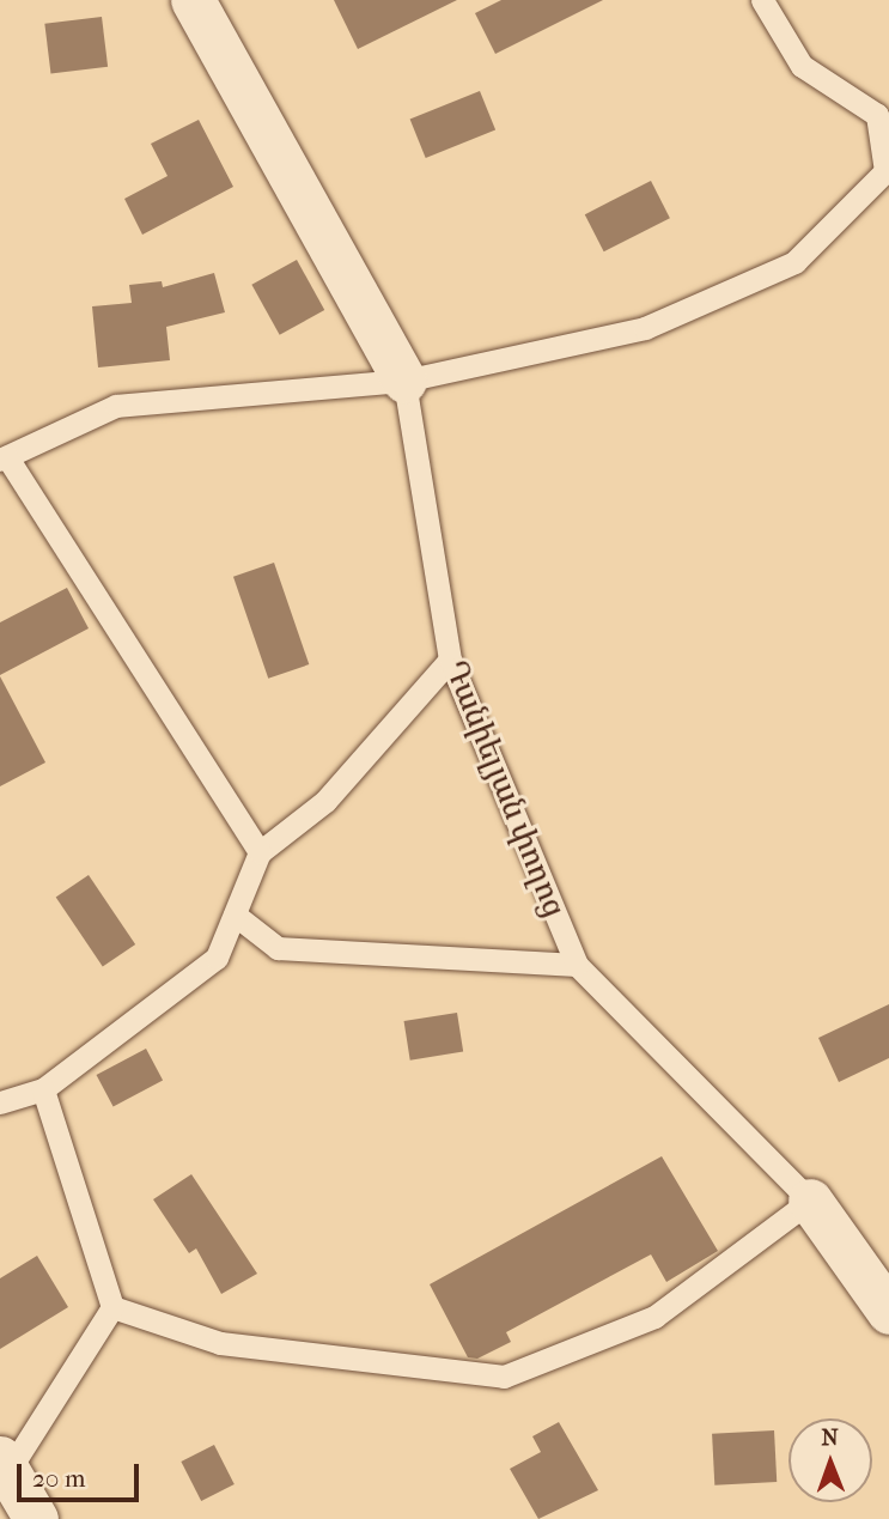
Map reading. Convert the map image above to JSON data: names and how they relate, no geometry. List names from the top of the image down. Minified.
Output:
{"streets":{"street":["Դանիելյան փողոց"]},"scale_bar":"20 m","north":"top"}
